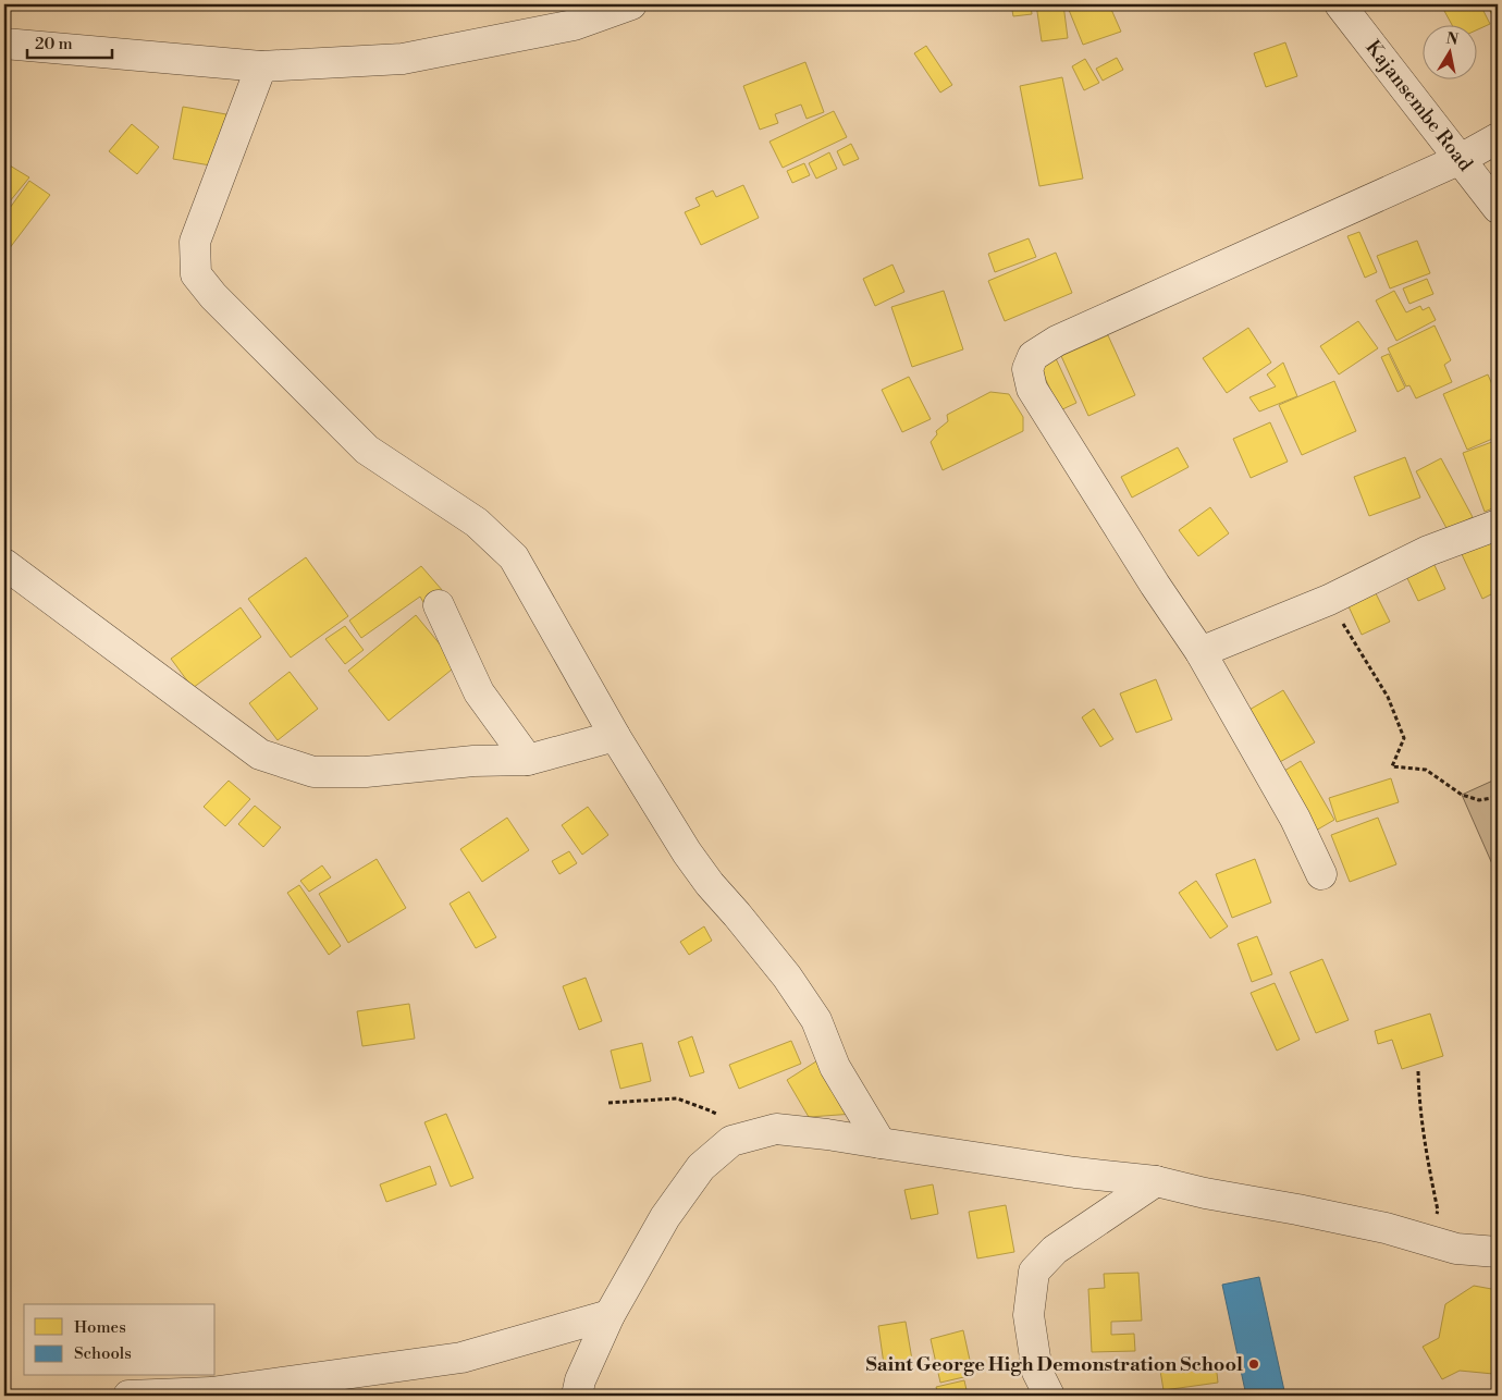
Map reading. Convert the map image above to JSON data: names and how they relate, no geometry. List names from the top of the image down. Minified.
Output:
{"streets":{"street":["Kajansembe Road"]},"places":["Saint George High Demonstration School"],"legend":["Homes","Schools"],"scale_bar":"20 m","north":"top"}
